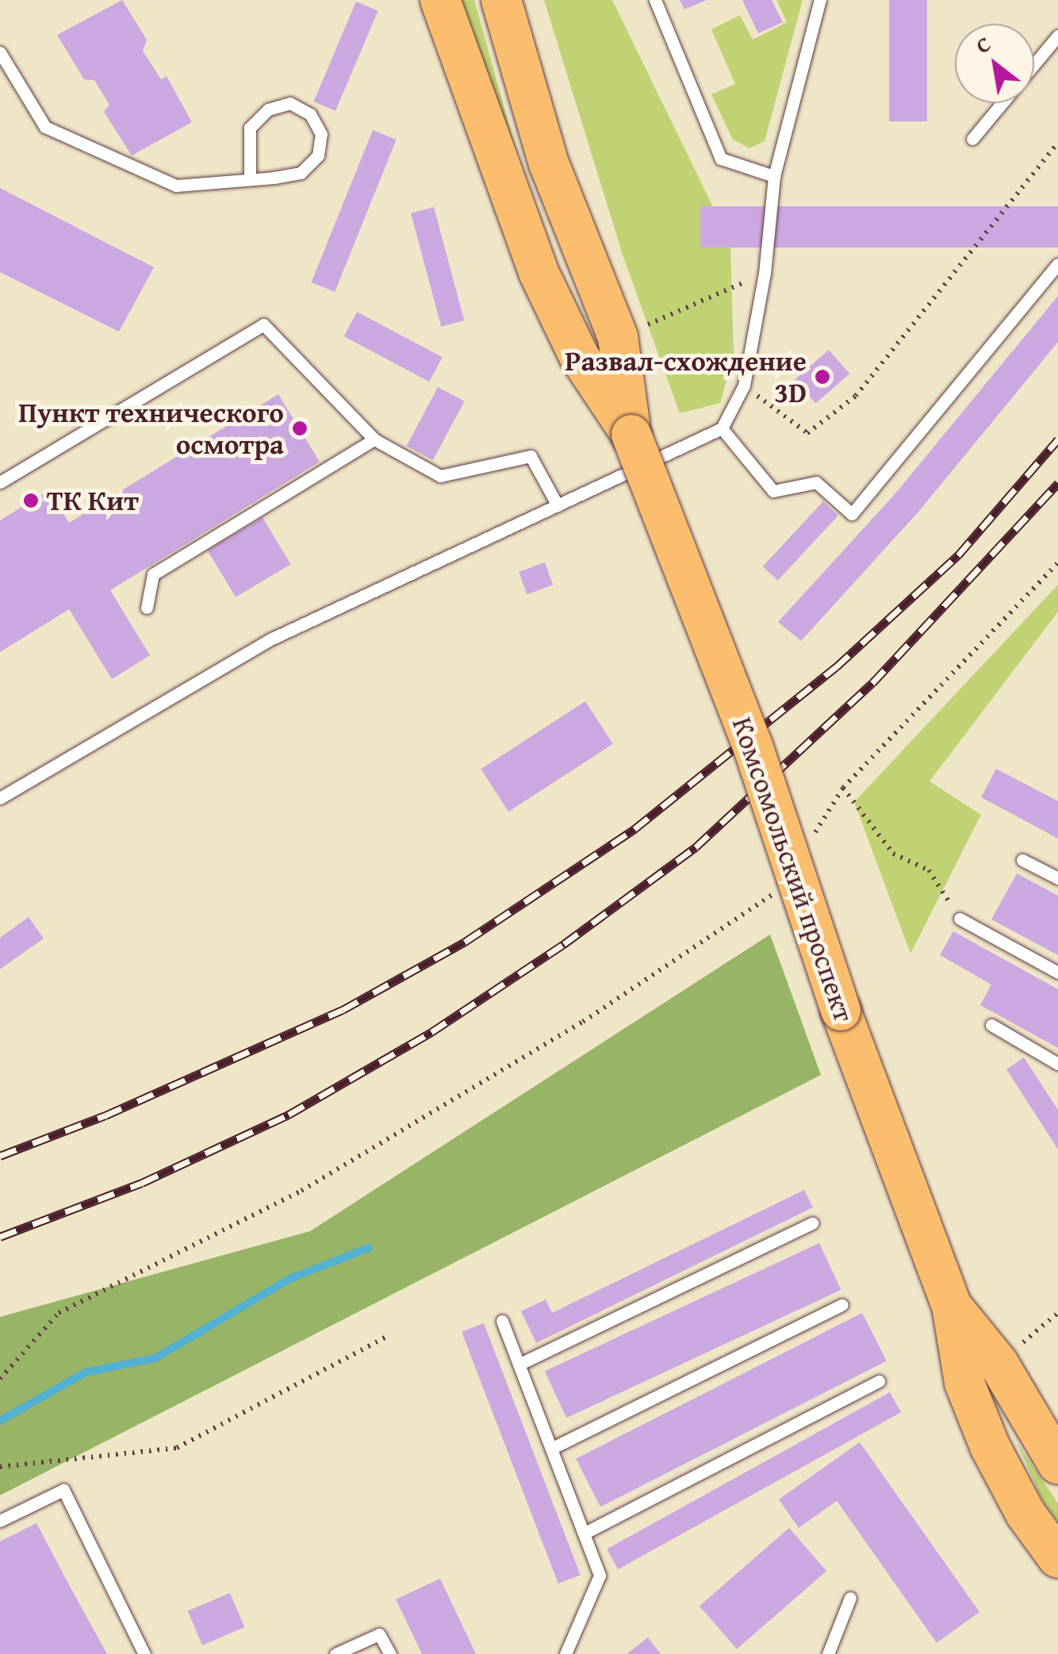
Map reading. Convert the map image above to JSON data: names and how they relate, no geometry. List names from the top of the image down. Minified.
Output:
{"streets":{"main road":["Комсомольский проспект"]},"places":["Развал-схождение 3D","Пункт технического осмотра","ТК Кит"],"north":"top left"}
